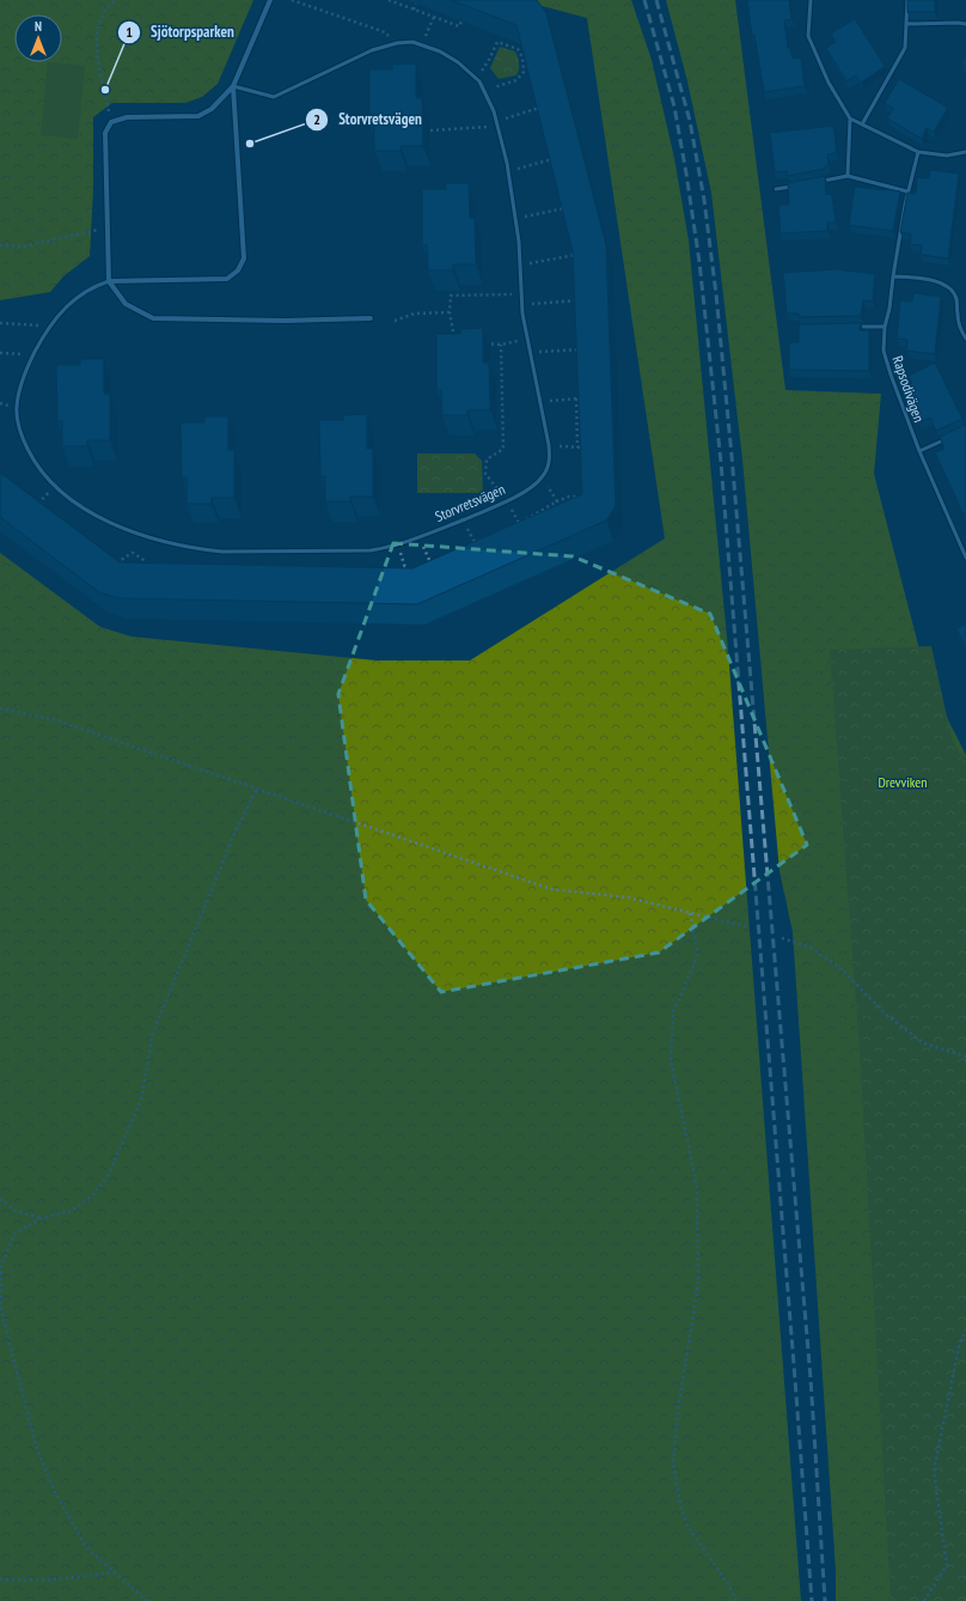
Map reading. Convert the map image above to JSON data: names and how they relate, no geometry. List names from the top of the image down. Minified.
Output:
{"streets":{"street":["Storvretsvägen"],"lane":["Rapsodivägen"]},"parks":["Drevviken"],"places":["Sjötorpsparken","Storvretsvägen"],"north":"top"}
